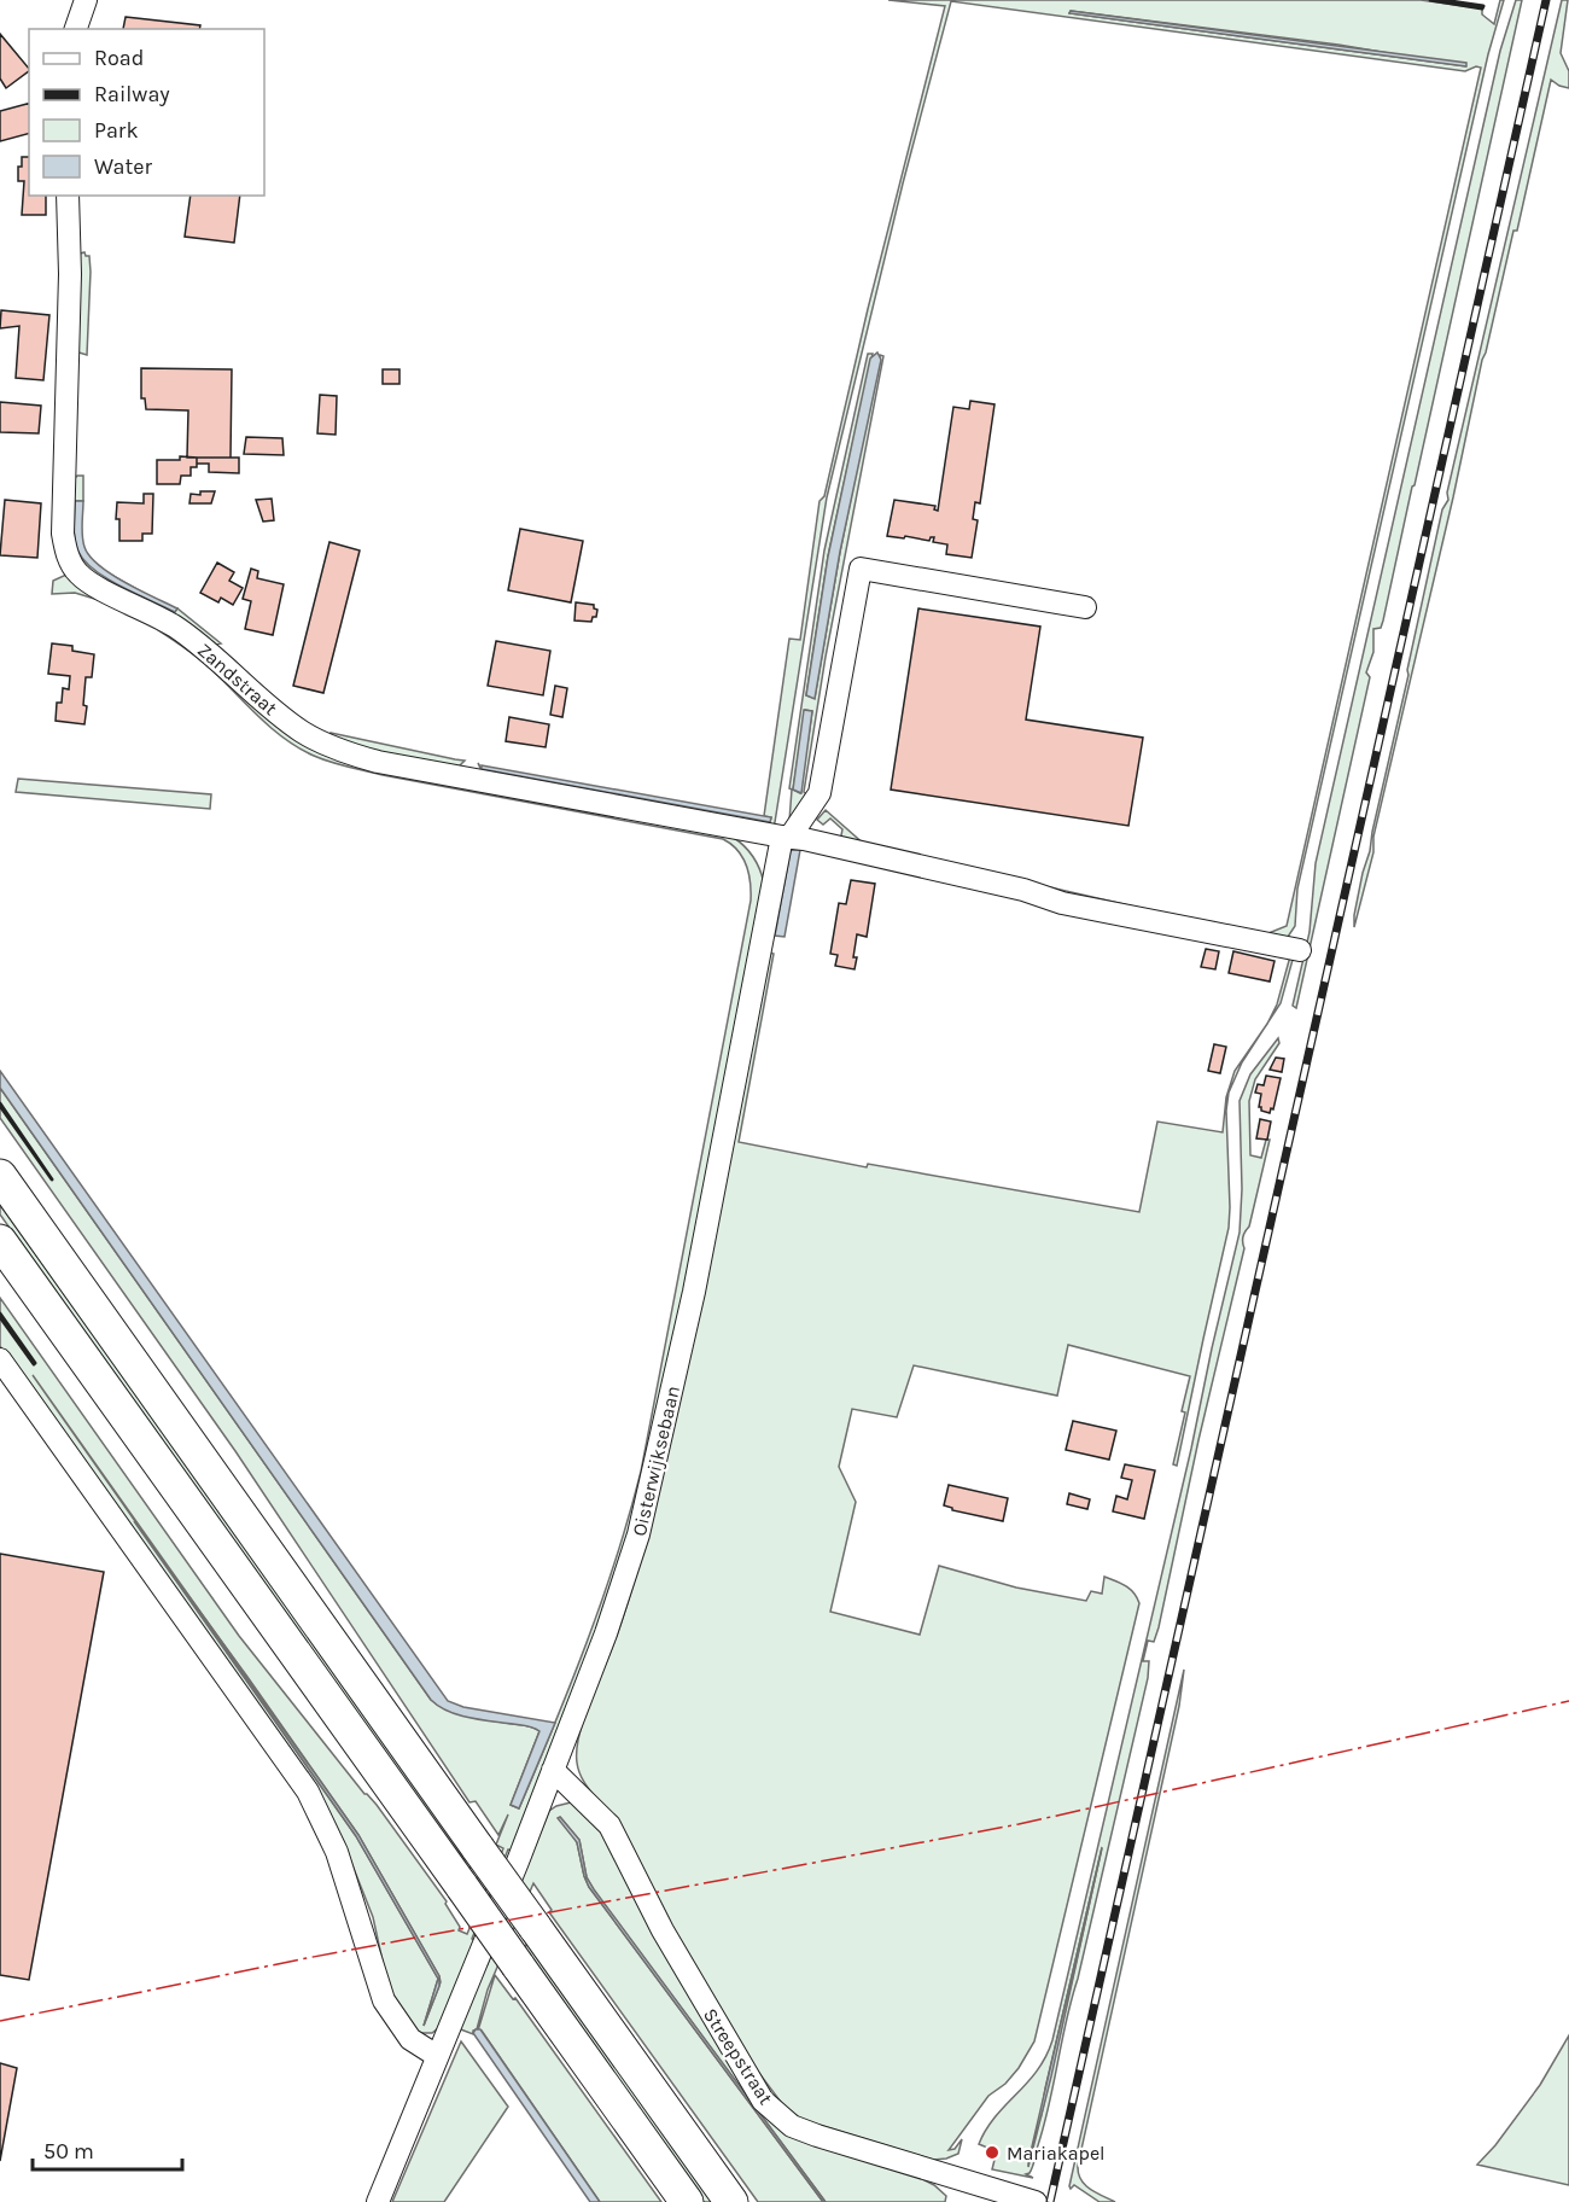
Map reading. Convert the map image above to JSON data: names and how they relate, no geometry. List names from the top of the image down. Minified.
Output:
{"streets":{"street":["Zandstraat","Oisterwijksebaan","Streepstraat"]},"crossings":[["Zandstraat","Oisterwijksebaan"],["Oisterwijksebaan","Streepstraat"]],"places":["Mariakapel"],"legend":["Road","Railway","Park","Water"],"scale_bar":"50 m"}
